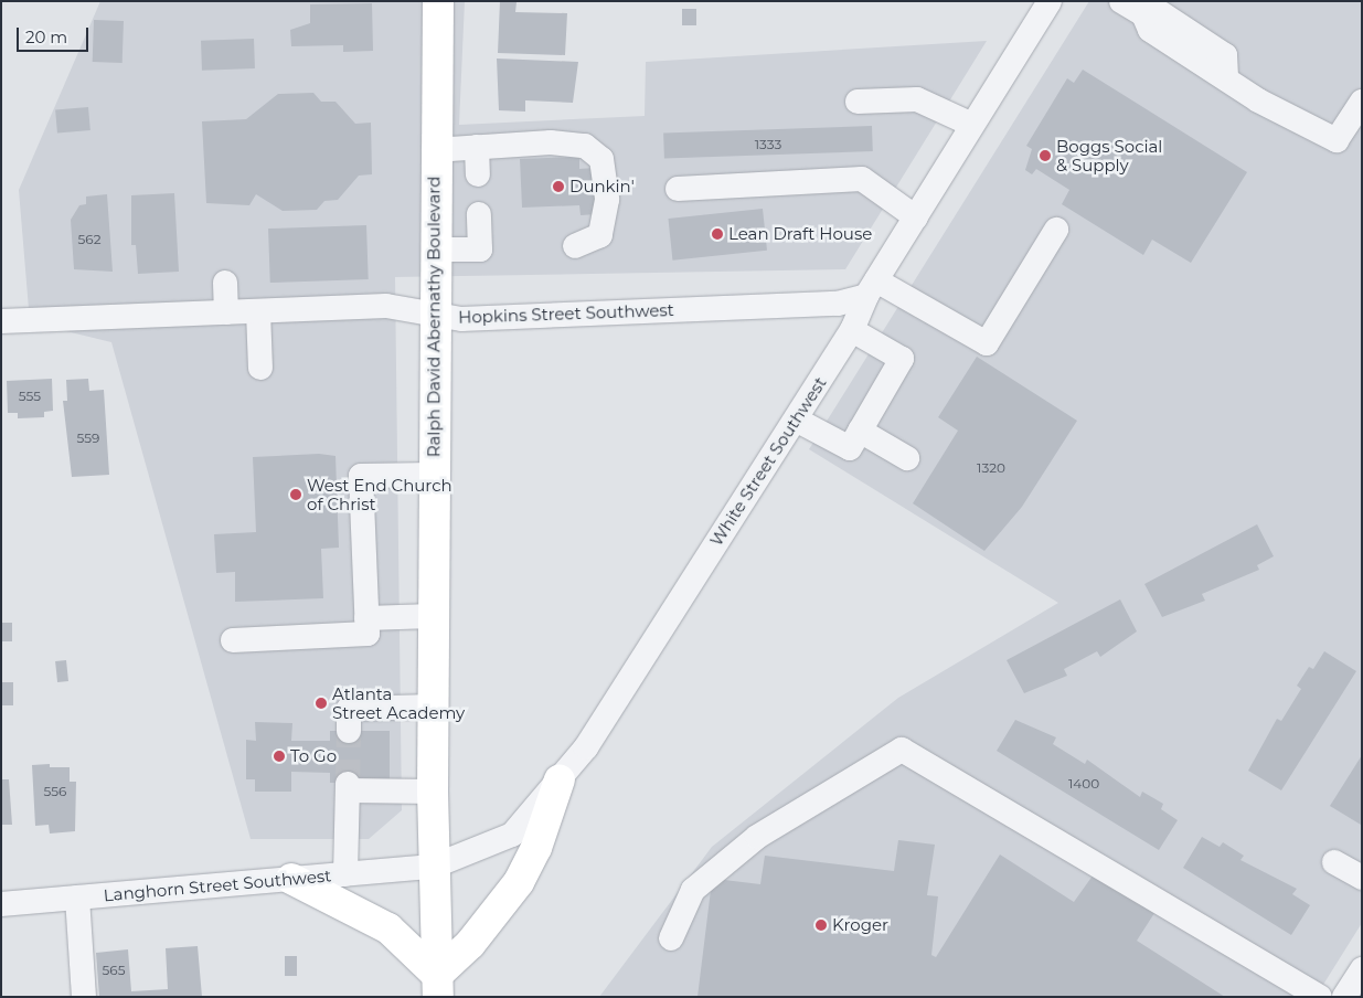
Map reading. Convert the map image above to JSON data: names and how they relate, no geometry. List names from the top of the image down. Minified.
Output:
{"streets":{"main road":["Ralph David Abernathy Boulevard"],"street":["Hopkins Street Southwest","White Street Southwest","Langhorn Street Southwest"]},"crossings":[["Hopkins Street Southwest","Ralph David Abernathy Boulevard"],["Hopkins Street Southwest","White Street Southwest"],["Ralph David Abernathy Boulevard","White Street Southwest"],["Ralph David Abernathy Boulevard","Langhorn Street Southwest"],["White Street Southwest","Langhorn Street Southwest"]],"places":["Boggs Social & Supply","Dunkin'","Lean Draft House","West End Church of Christ","Atlanta Street Academy","To Go","Kroger"],"house_numbers":["1333","562","555","559","1320","1400","556","565"],"scale_bar":"20 m"}
